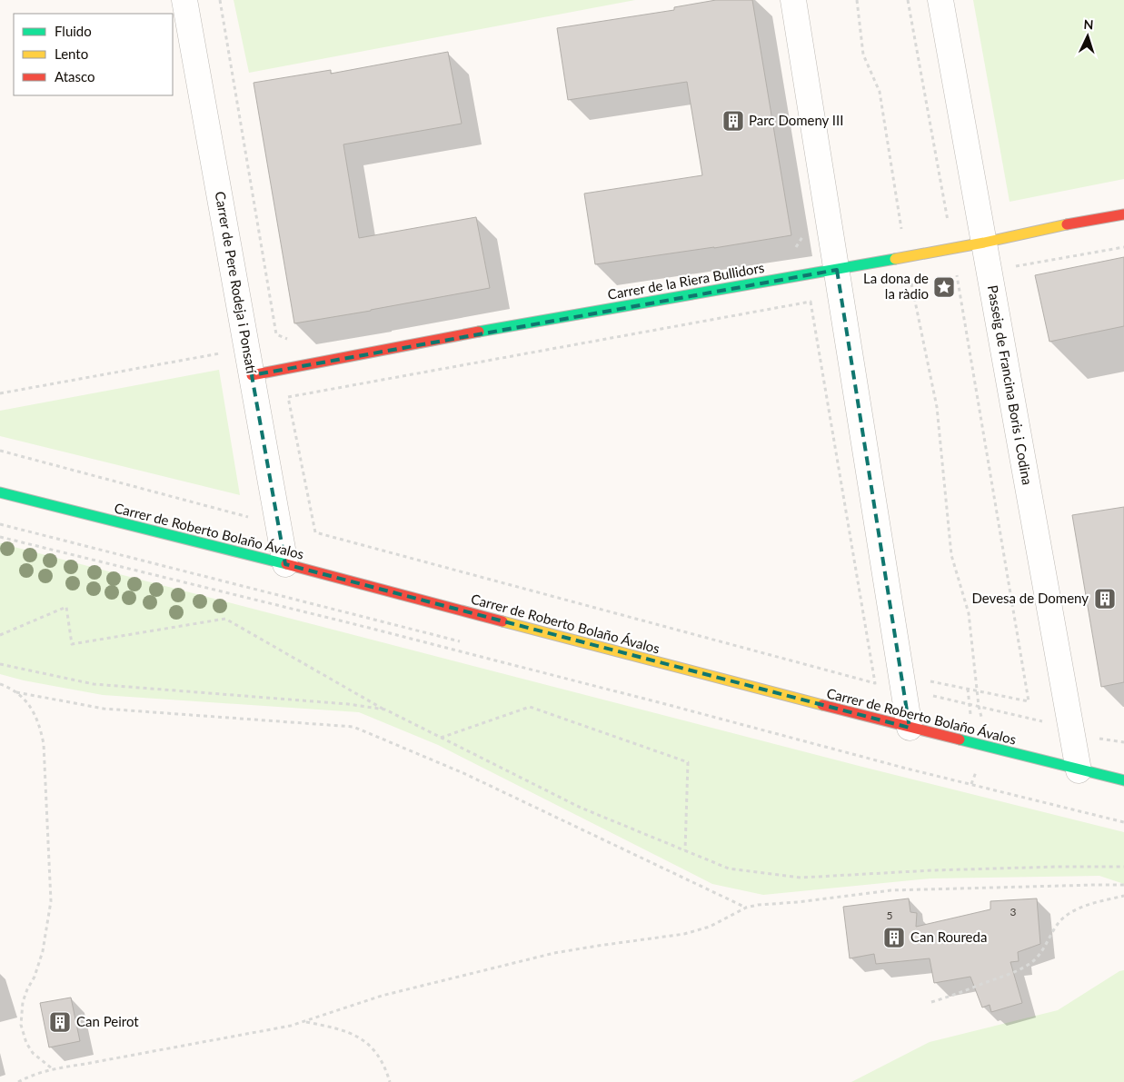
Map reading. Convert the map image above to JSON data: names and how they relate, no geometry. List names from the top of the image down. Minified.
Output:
{"streets":{"street":["Carrer de la Riera Bullidors","Carrer de Pere Rodeja i Ponsatí","Passeig de Francina Boris i Codina","Carrer de Roberto Bolaño Ávalos"]},"crossings":[["Carrer de la Riera Bullidors","Carrer de Pere Rodeja i Ponsatí"],["Carrer de la Riera Bullidors","Passeig de Francina Boris i Codina"],["Carrer de Pere Rodeja i Ponsatí","Carrer de Roberto Bolaño Ávalos"],["Passeig de Francina Boris i Codina","Carrer de Roberto Bolaño Ávalos"]],"places":{"building":["Parc Domeny III","Devesa de Domeny","Can Roureda","Can Peirot"],"place":["La dona de la ràdio"]},"house_numbers":["3","5"],"legend":["Fluido","Lento","Atasco"],"north":"top"}
